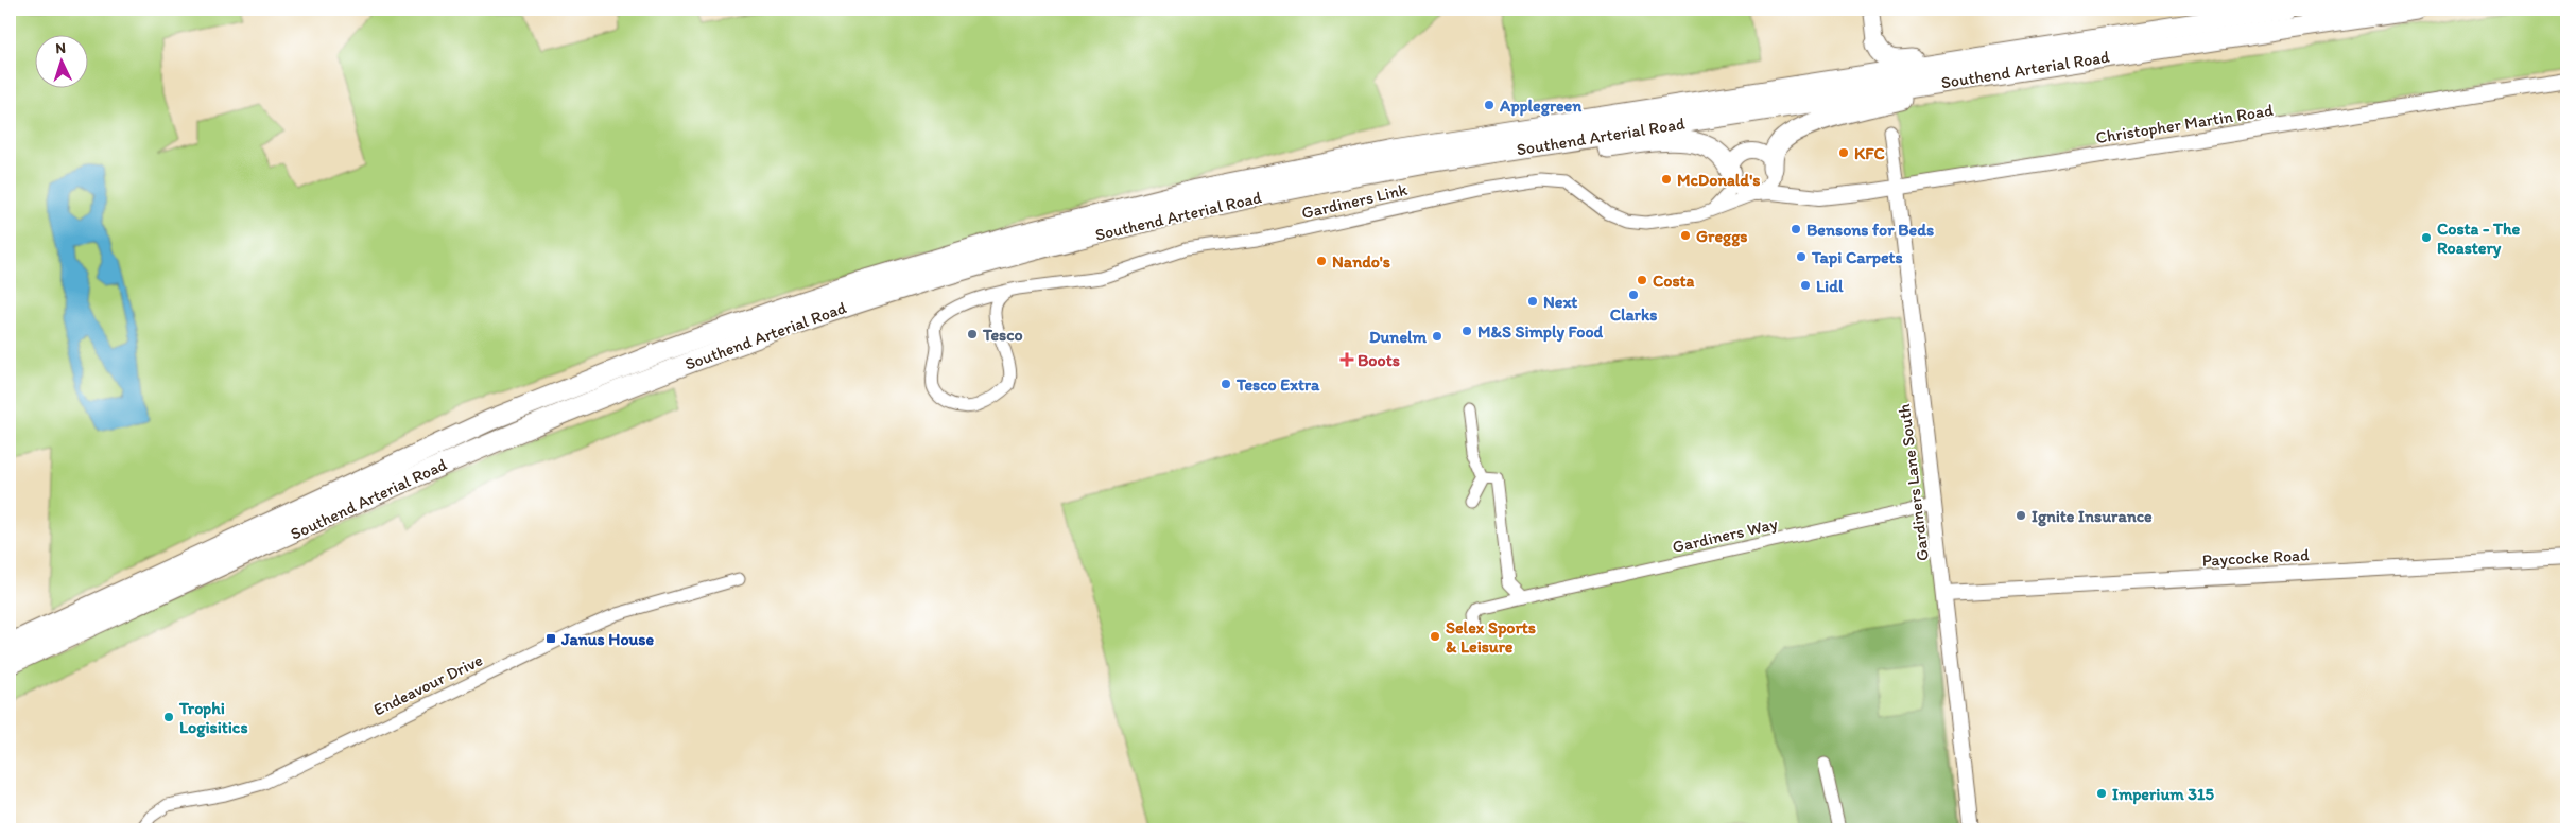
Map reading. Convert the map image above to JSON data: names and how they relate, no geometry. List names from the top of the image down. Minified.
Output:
{"streets":{"highway":["Southend Arterial Road"],"street":["Christopher Martin Road","Gardiners Link","Gardiners Lane South","Gardiners Way","Paycocke Road","Endeavour Drive"]},"crossings":[["Christopher Martin Road","Gardiners Link"],["Christopher Martin Road","Gardiners Lane South"],["Gardiners Lane South","Gardiners Way"],["Gardiners Lane South","Paycocke Road"]],"places":{"other":["Applegreen","KFC","McDonald's","Bensons for Beds","Greggs","Costa - The Roastery","Tapi Carpets","Nando's","Costa","Lidl","Clarks","Next","M&S Simply Food","Tesco","Dunelm","Tesco Extra","Ignite Insurance","Selex Sports & Leisure","Trophi Logisitics","Imperium 315"],"health":["Boots"],"transit":["Janus House"]},"north":"top"}
